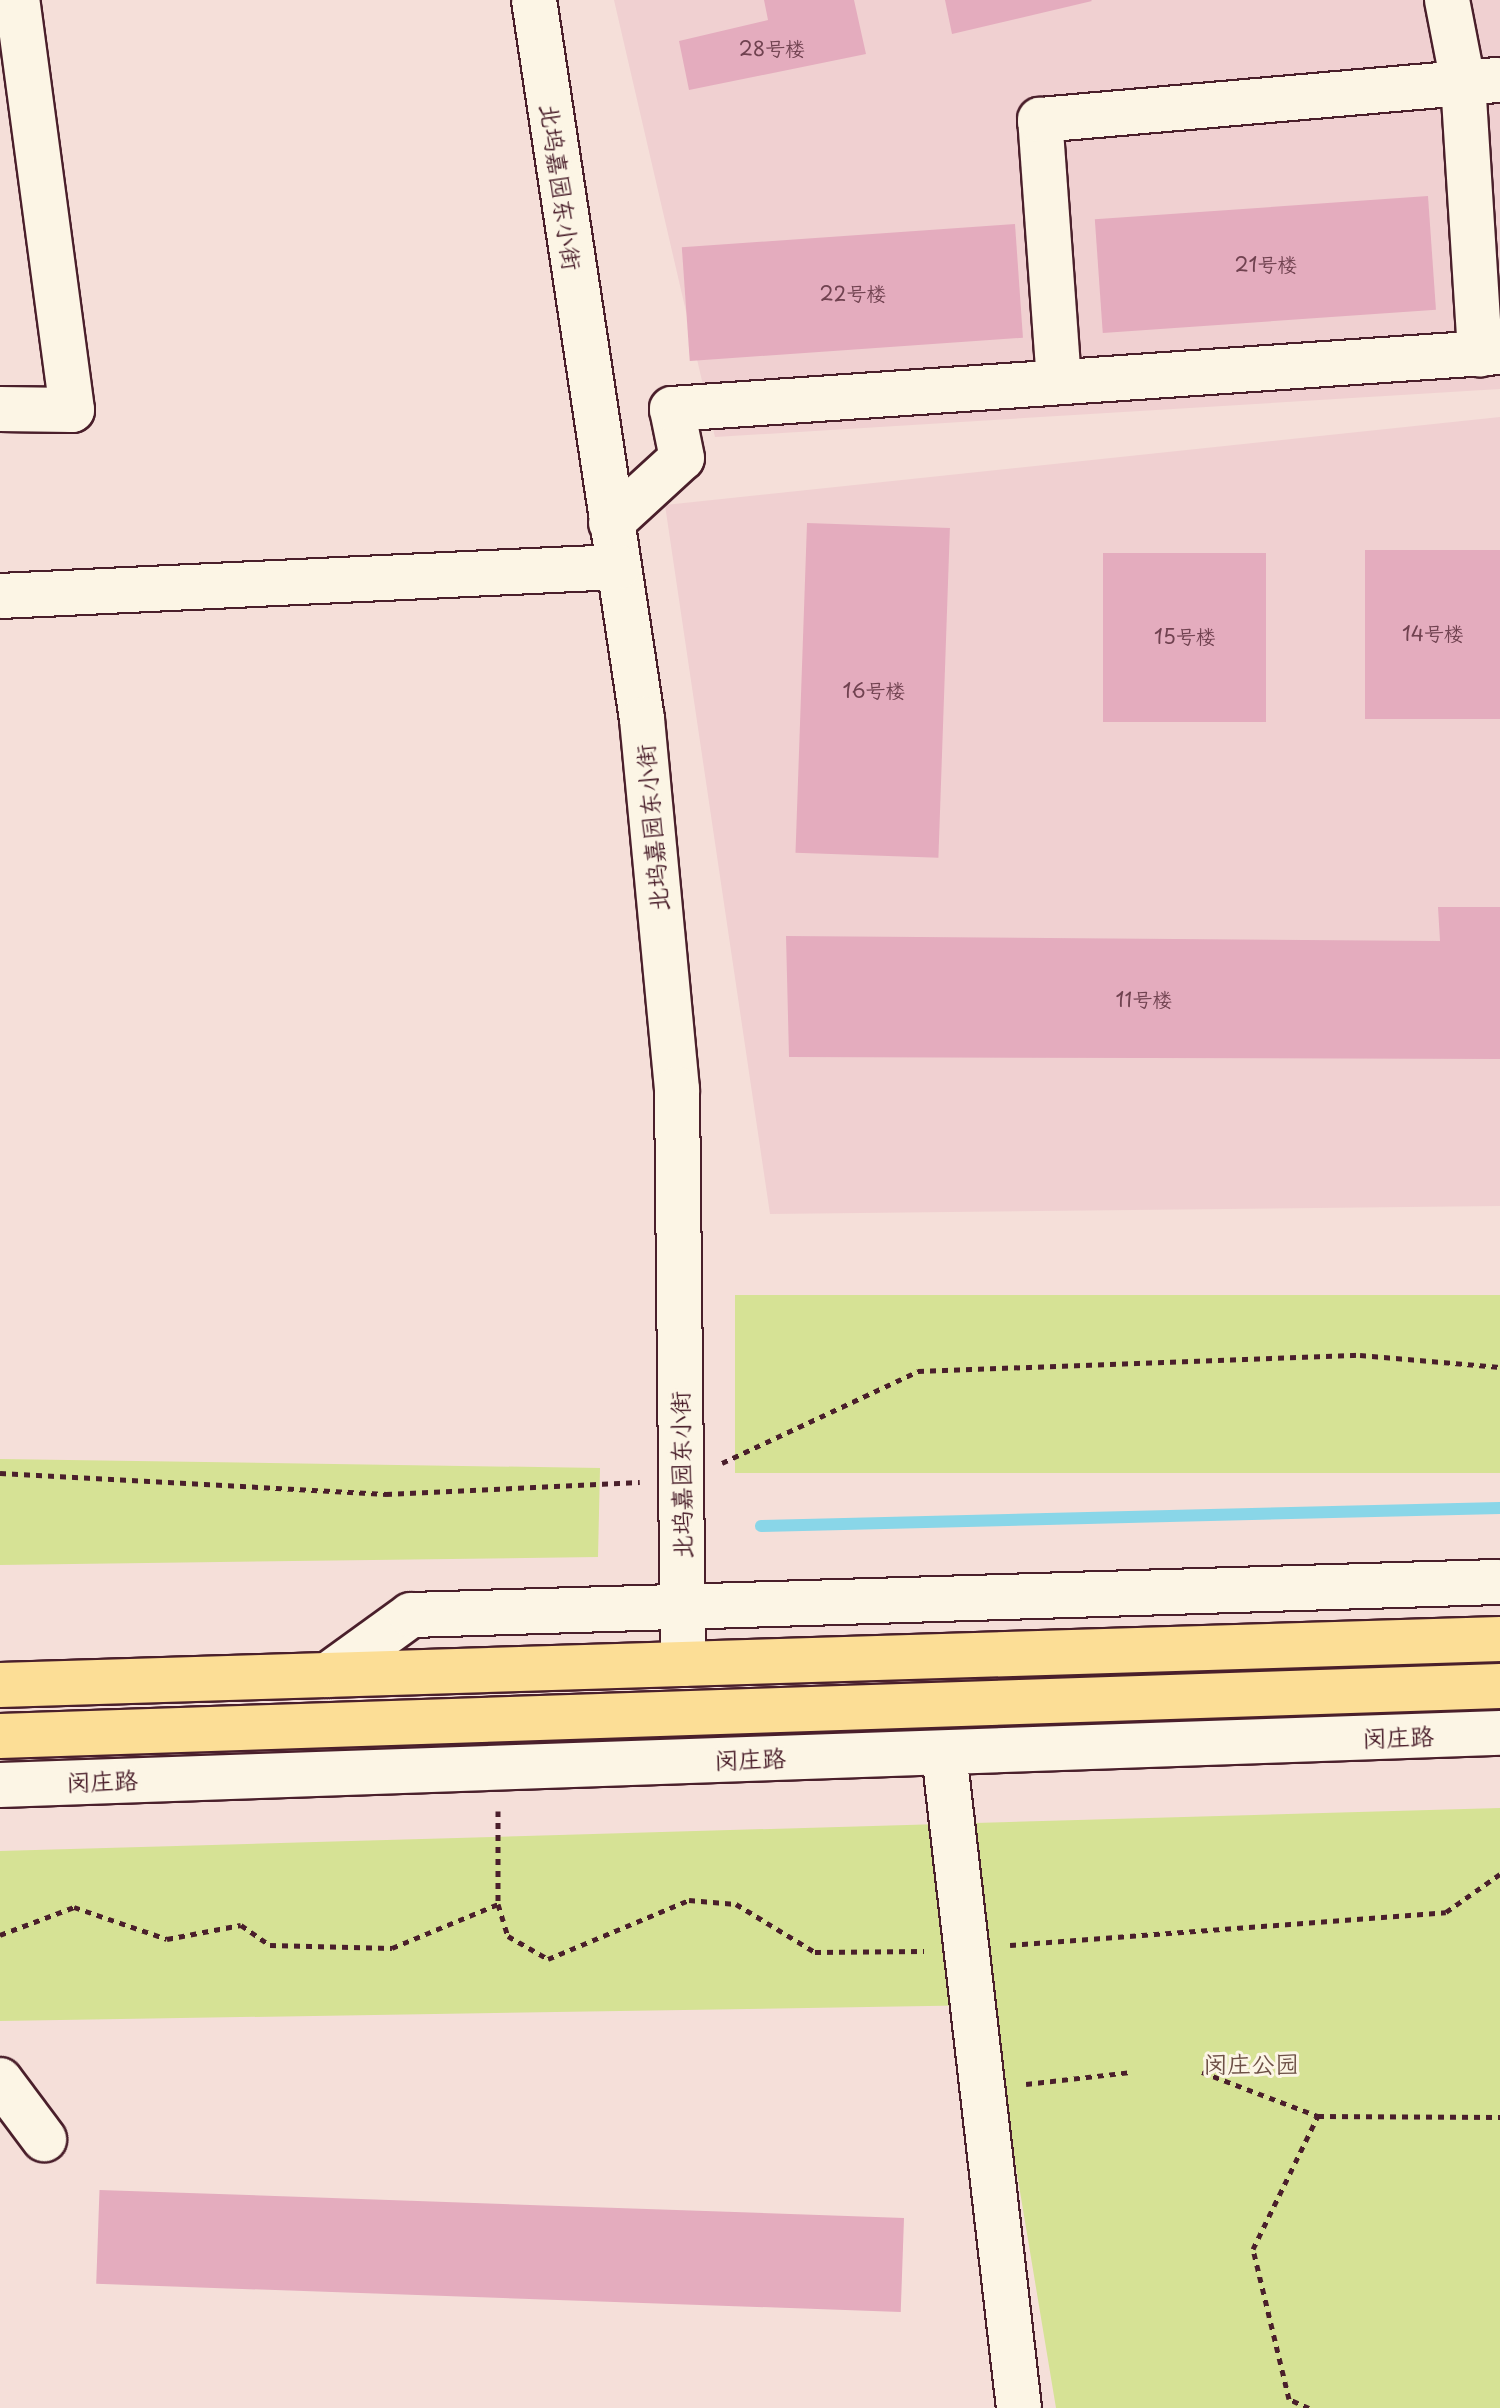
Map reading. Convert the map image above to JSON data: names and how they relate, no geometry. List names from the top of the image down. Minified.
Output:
{"streets":{"main road":["闵庄路"],"street":["北坞嘉园东小街"]},"parks":["闵庄公园"],"house_numbers":["28号楼","21号楼","22号楼","14号楼","15号楼","16号楼","11号楼"]}
